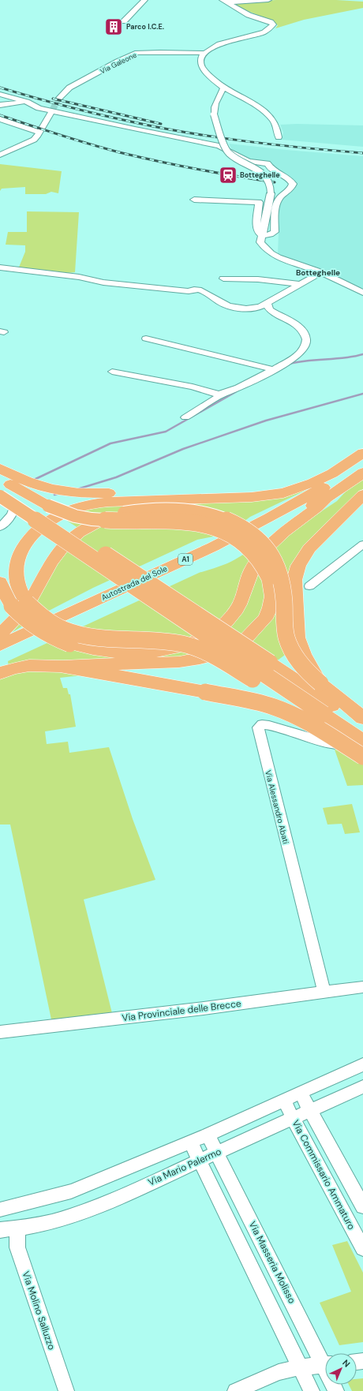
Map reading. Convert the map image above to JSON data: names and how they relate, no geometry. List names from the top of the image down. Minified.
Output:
{"streets":{"highway":["A1","Autostrada del Sole"],"street":["Via Galeone","Via Alessandro Abati","Via Provinciale delle Brecce","Via Mario Palermo","Via Commissario Ammaturo","Via Masseria Molisso","Via Molino Salluzzo"]},"crossings":[["Via Alessandro Abati","Via Provinciale delle Brecce"],["Via Mario Palermo","Via Commissario Ammaturo"],["Via Mario Palermo","Via Masseria Molisso"],["Via Mario Palermo","Via Molino Salluzzo"]],"districts":["Botteghelle"],"places":{"building":["Parco I.C.E."],"station":["Botteghelle"]},"north":"top right"}
